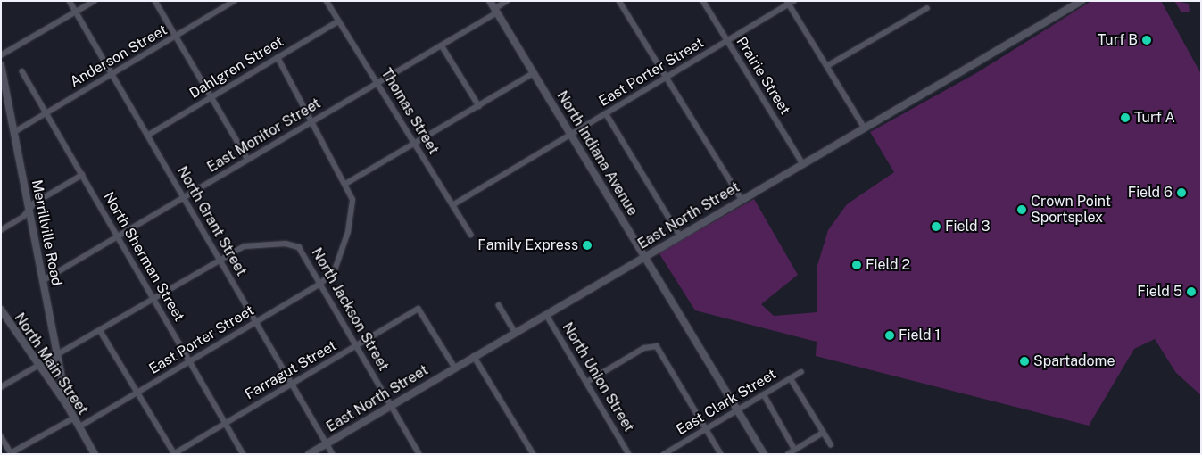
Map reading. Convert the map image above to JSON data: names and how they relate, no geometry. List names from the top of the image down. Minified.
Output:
{"streets":{"street":["Anderson Street","Dahlgren Street","East Porter Street","Prairie Street","Thomas Street","East Monitor Street","North Indiana Avenue","East North Street","North Grant Street","Merrillville Road","North Sherman Street","North Jackson Street","North Main Street","Farragut Street","North Union Street","East Clark Street"]},"crossings":[["Anderson Street","North Grant Street"],["Anderson Street","Merrillville Road"],["Anderson Street","North Sherman Street"],["Dahlgren Street","Thomas Street"],["Dahlgren Street","North Grant Street"],["East Porter Street","Prairie Street"],["East Porter Street","Thomas Street"],["East Porter Street","North Indiana Avenue"],["East Porter Street","North Grant Street"],["East Porter Street","North Sherman Street"],["East Porter Street","North Jackson Street"],["East Porter Street","North Main Street"],["Prairie Street","East North Street"],["Thomas Street","East Monitor Street"],["East Monitor Street","North Indiana Avenue"],["East Monitor Street","North Grant Street"],["East Monitor Street","Merrillville Road"],["East Monitor Street","North Sherman Street"],["North Indiana Avenue","East North Street"],["North Indiana Avenue","East Clark Street"],["East North Street","North Grant Street"],["East North Street","North Jackson Street"],["East North Street","Farragut Street"],["East North Street","North Union Street"],["North Grant Street","North Jackson Street"],["North Grant Street","Farragut Street"],["Merrillville Road","North Main Street"],["North Sherman Street","Farragut Street"],["North Jackson Street","Farragut Street"]],"places":["Turf B","Turf A","Field 6","Crown Point Sportsplex","Field 3","Family Express","Field 2","Field 5","Field 1","Spartadome"]}
